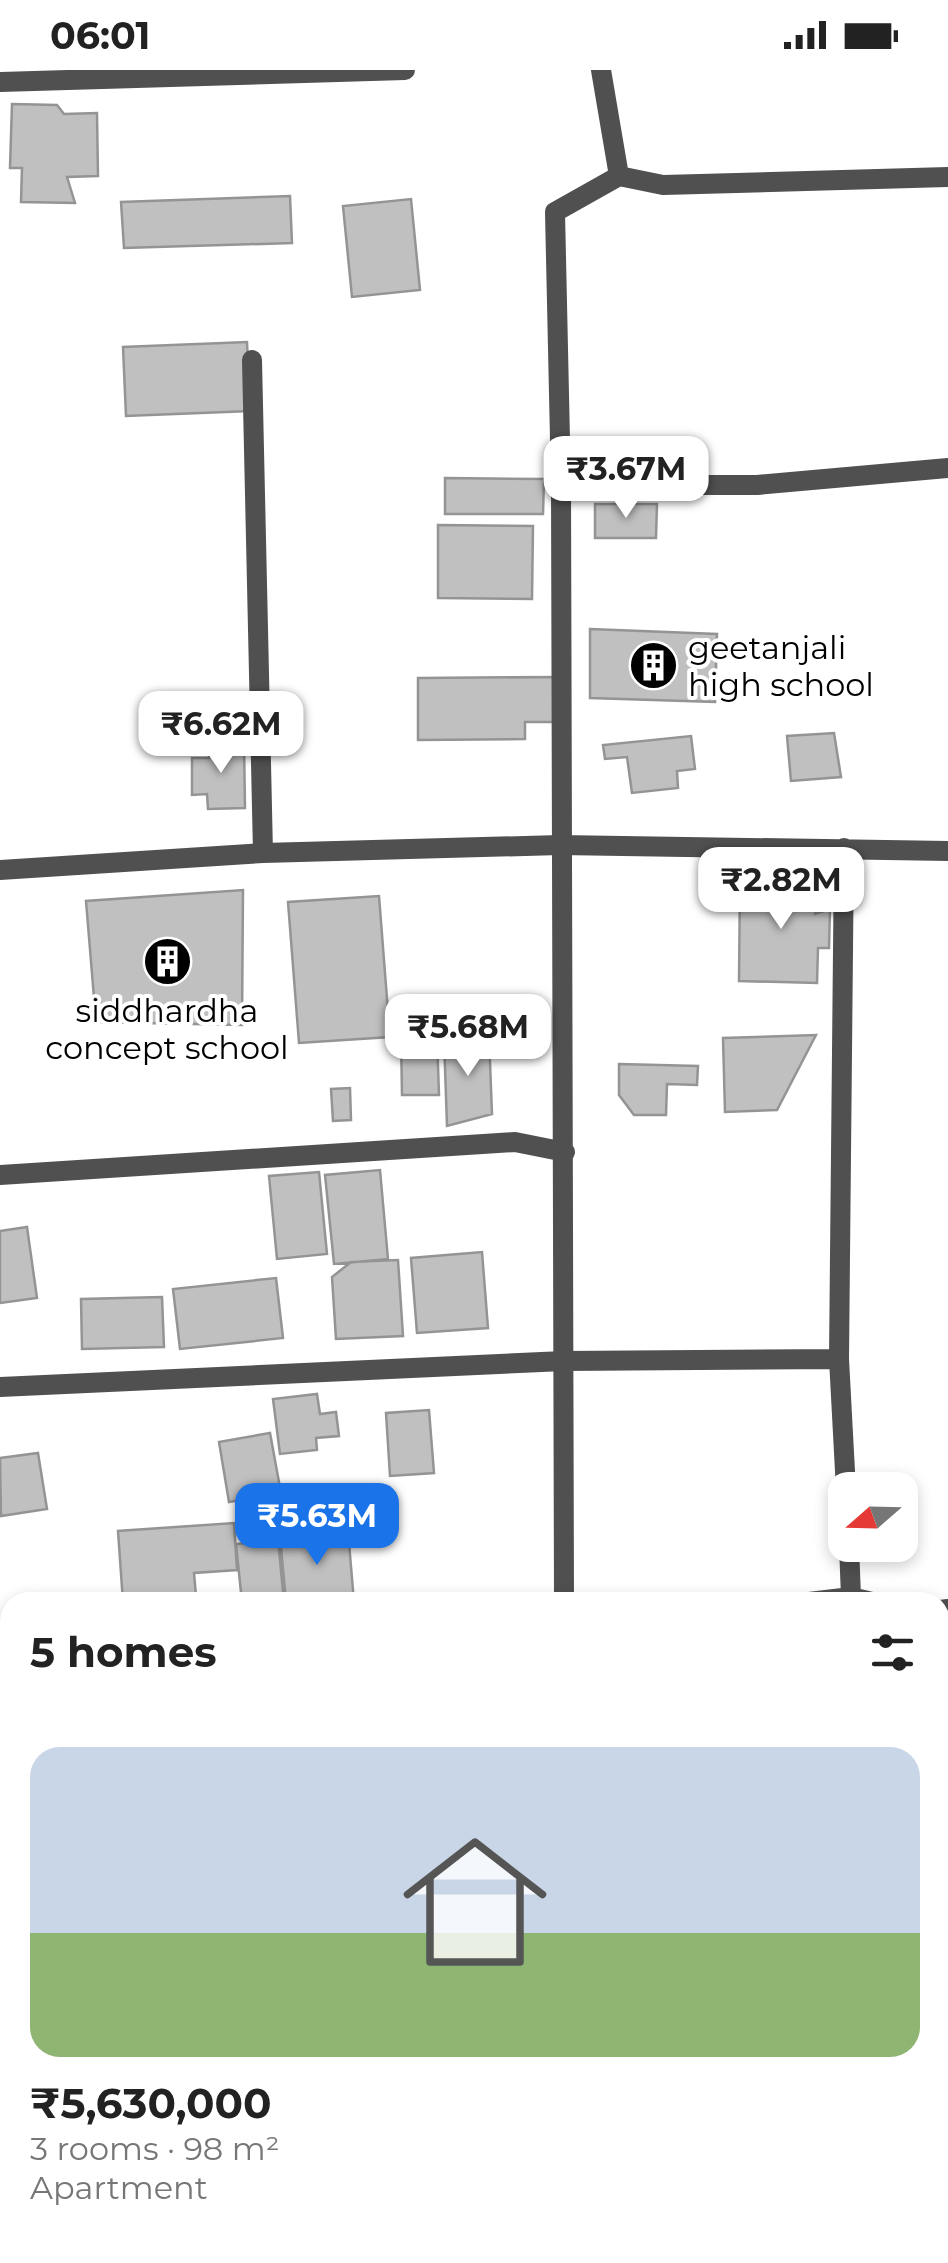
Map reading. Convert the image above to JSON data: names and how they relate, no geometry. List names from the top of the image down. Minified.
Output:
{"places":{"building":["geetanjali high school","siddhardha concept school"]},"north":"left","page":{"status":"06:01","price":["₹3.67M","₹6.62M","₹2.82M","₹5.68M","₹5.63M"],"heading":"5 homes","list":[{"name":"₹5,630,000","note":"3 rooms · 98 m² · Apartment"}]}}
